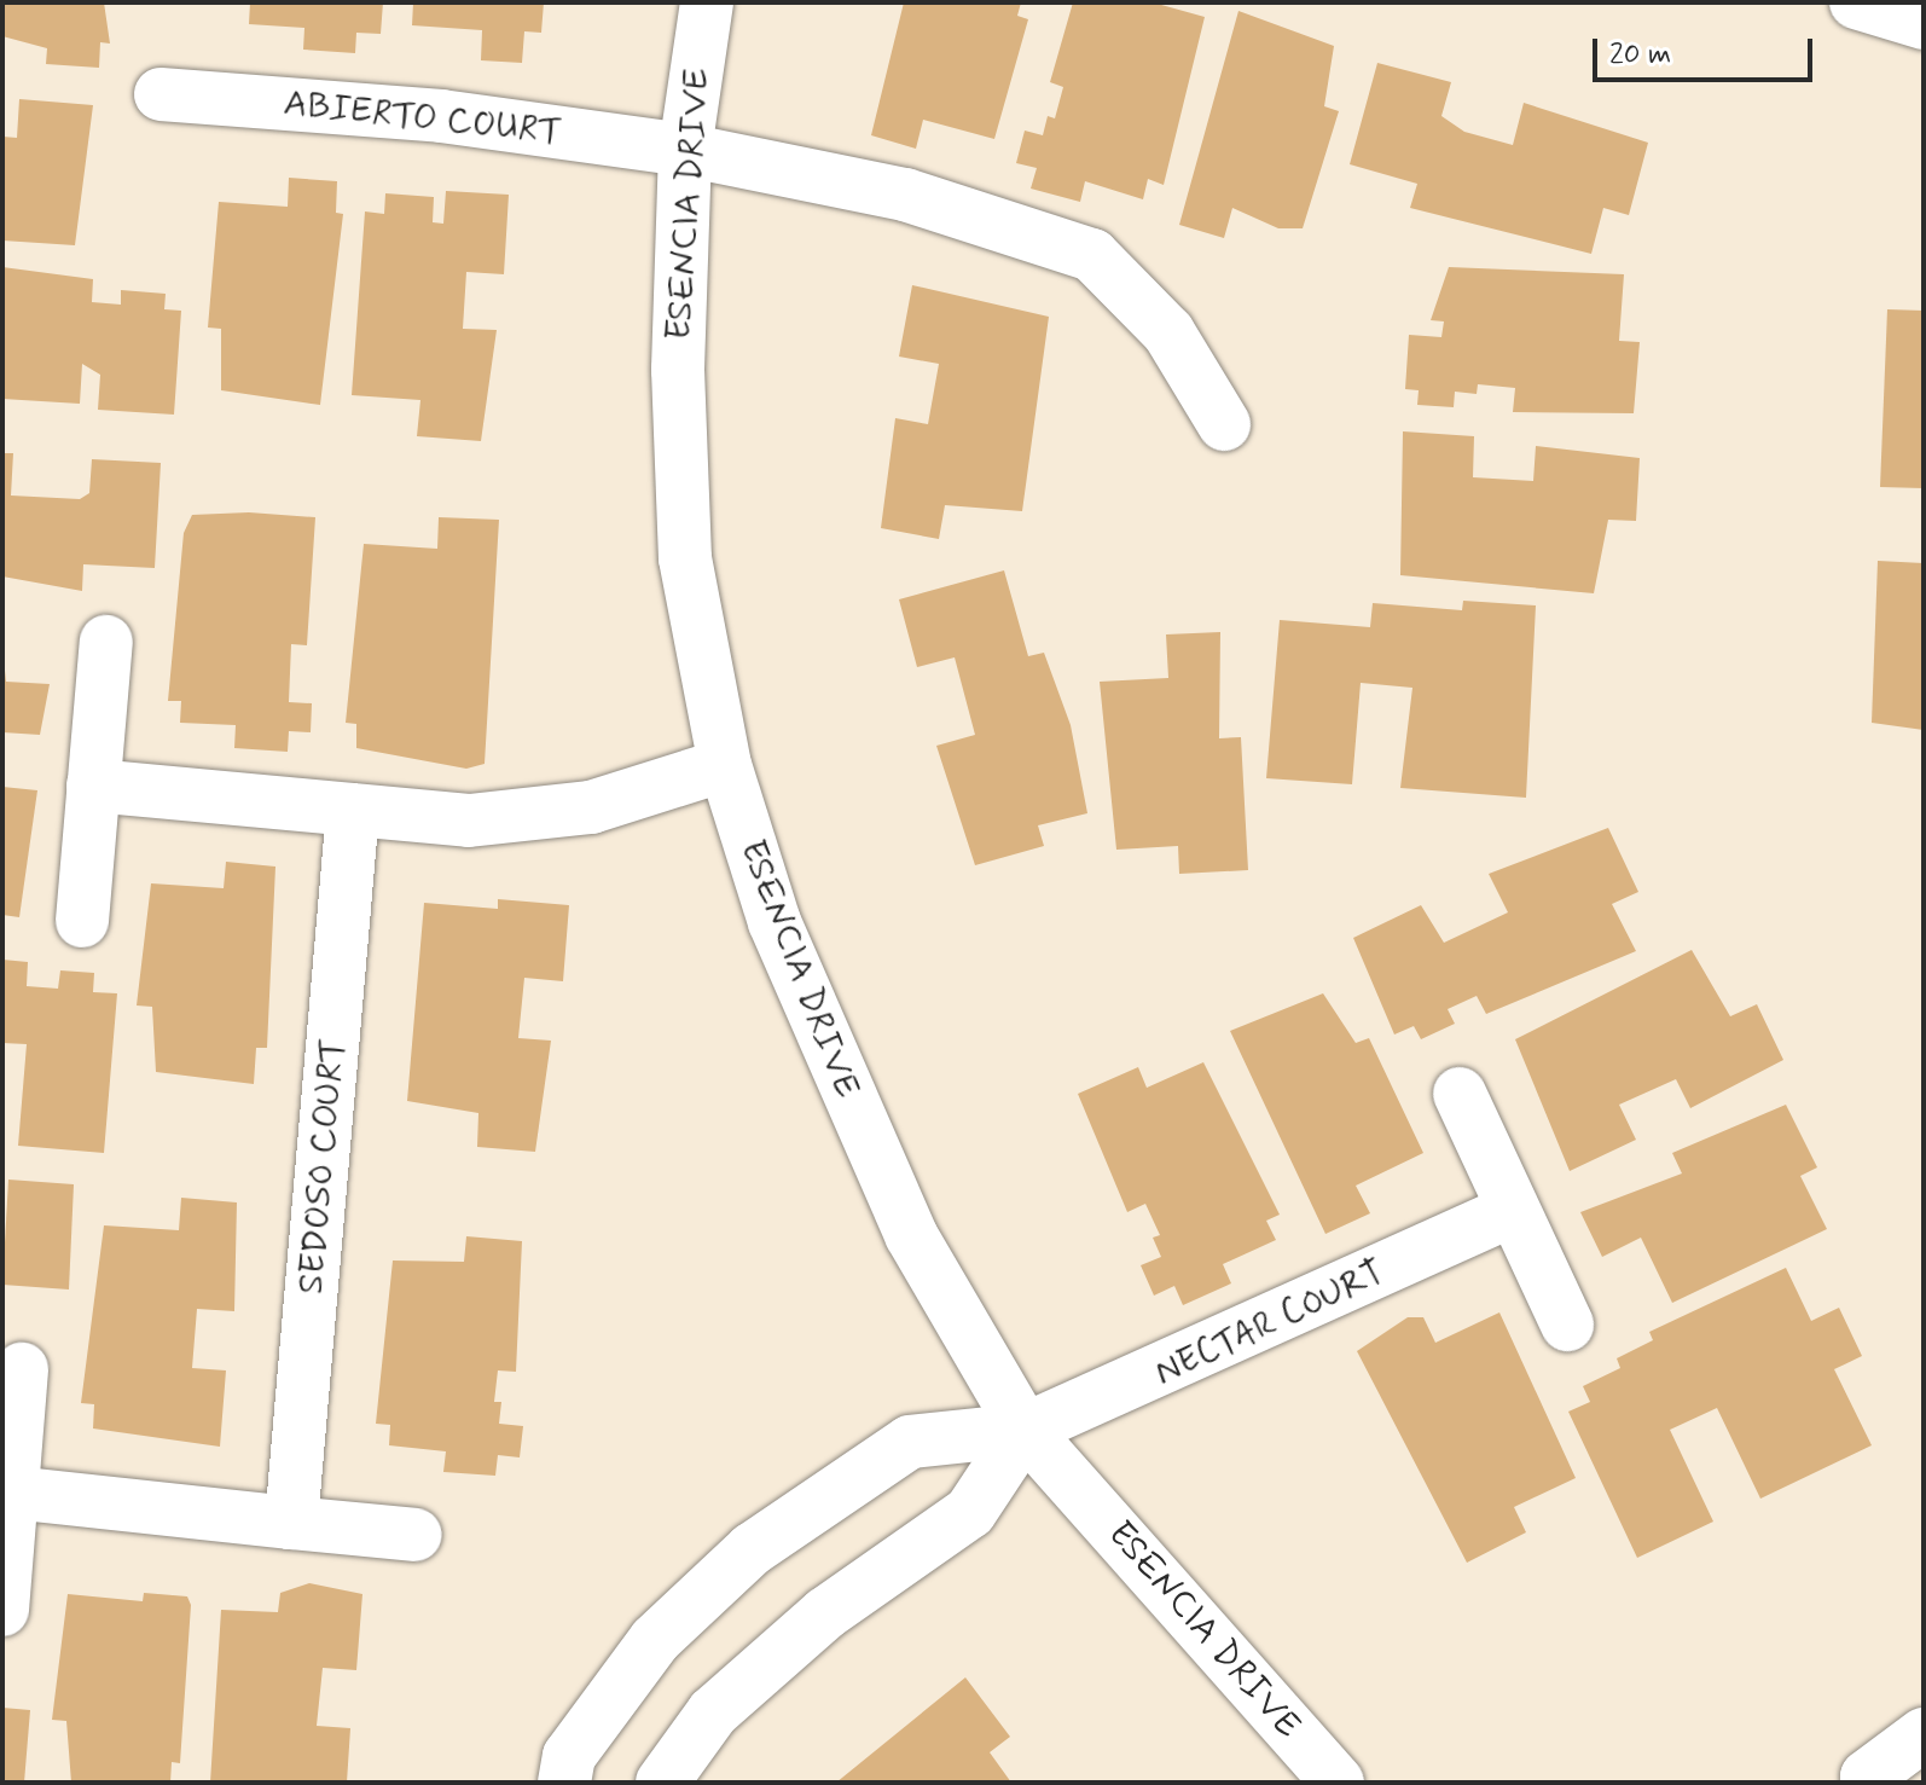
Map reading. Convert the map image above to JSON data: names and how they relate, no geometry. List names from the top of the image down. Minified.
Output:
{"streets":{"street":["ABIERTO COURT","ESENCIA DRIVE","SEDOSO COURT","NECTAR COURT"]},"crossings":[["ABIERTO COURT","ESENCIA DRIVE"],["ESENCIA DRIVE","NECTAR COURT"]],"scale_bar":"20 m"}
